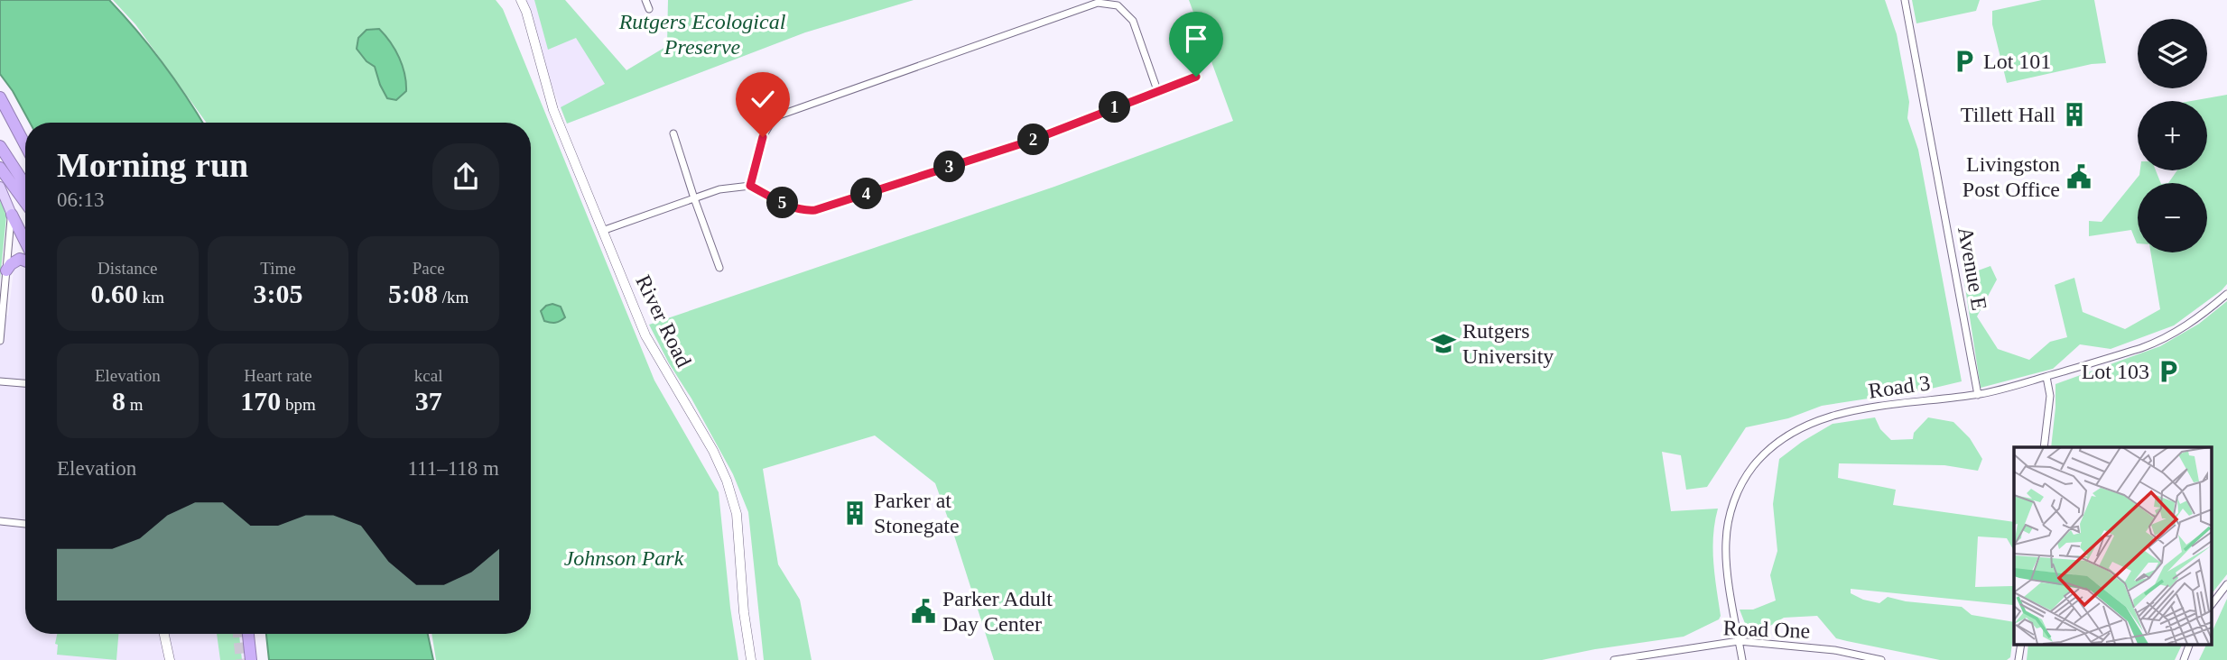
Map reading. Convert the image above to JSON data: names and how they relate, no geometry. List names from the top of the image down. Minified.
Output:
{"streets":{"street":["Avenue E","River Road","Road 3","Road One"]},"crossings":[["Avenue E","Road 3"],["Road 3","Road One"]],"parks":["Rutgers Ecological Preserve","Johnson Park"],"places":{"parking":["Lot 101","Lot 103"],"building":["Tillett Hall","Parker at Stonegate"],"public building":["Livingston Post Office","Parker Adult Day Center"],"school or university":["Rutgers University"]},"page":{"map_buttons":["+","−"],"pins":["1","2","3","4","5"],"heading":["Morning run","06:13"],"stats":[["Distance","0.60 km"],["Time","3:05"],["Pace","5:08 /km"],["Elevation","8 m"],["Heart rate","170 bpm"],["kcal","37"]],"chart":["Elevation","111–118 m"]}}
